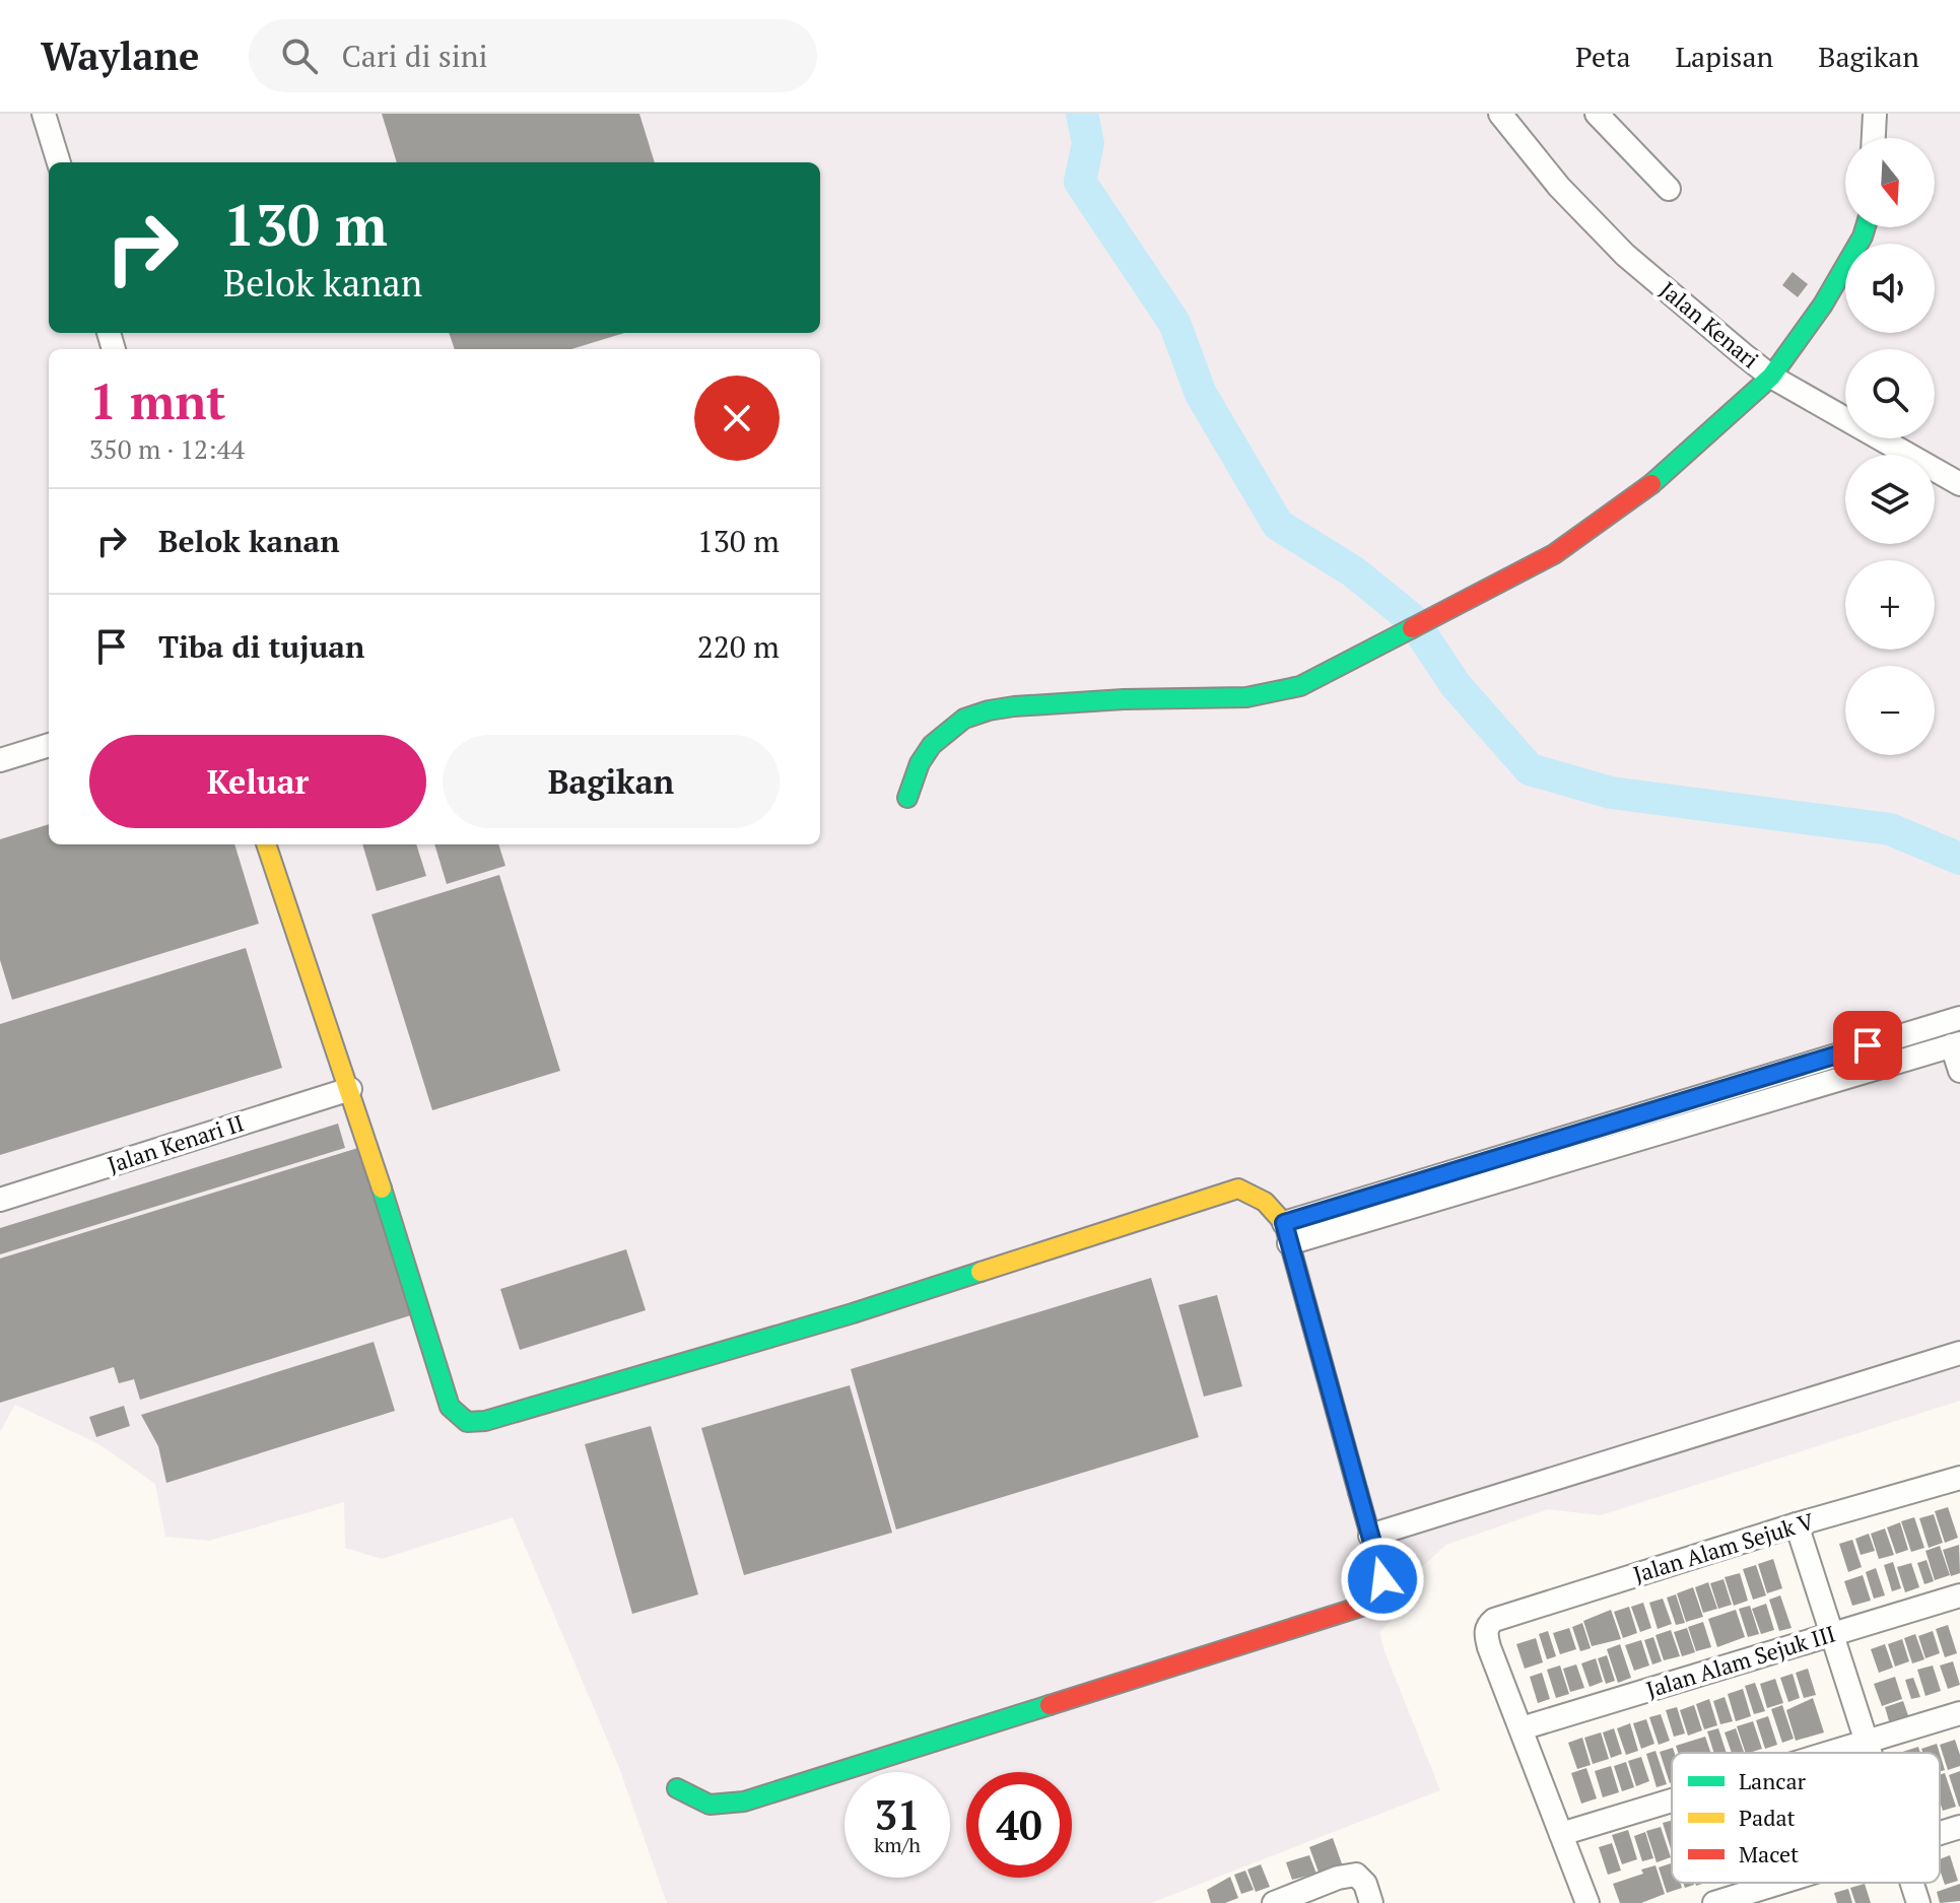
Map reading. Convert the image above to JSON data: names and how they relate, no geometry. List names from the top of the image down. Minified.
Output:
{"streets":{"street":["Jalan Kenari","Jalan Kenari II","Jalan Alam Sejuk V","Jalan Alam Sejuk III"]},"crossings":[["Jalan Alam Sejuk V","Jalan Alam Sejuk III"]],"legend":["Lancar","Padat","Macet"],"north":"bottom","page":{"header":"Waylane","search":"Cari di sini","nav":["Peta","Lapisan","Bagikan"],"map_buttons":["+","−"],"turn":["130 m","Belok kanan"],"heading":["1 mnt","350 m · 12:44"],"list":[{"name":"Belok kanan","value":"130 m"},{"name":"Tiba di tujuan","value":"220 m"}],"buttons":["Keluar","Bagikan"],"speed":"31 km/h","limit":"40"}}
